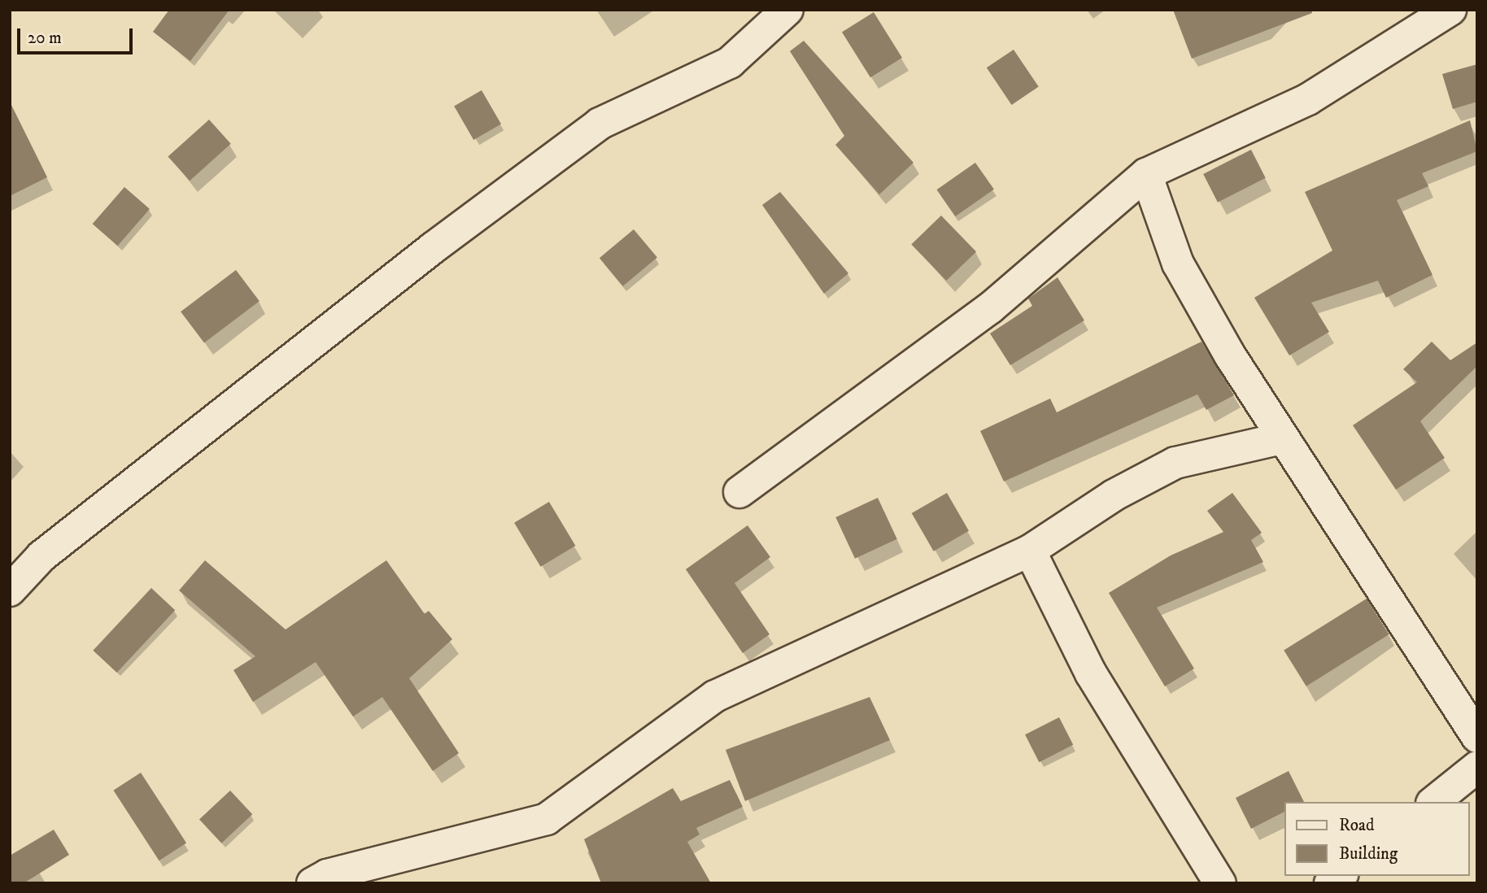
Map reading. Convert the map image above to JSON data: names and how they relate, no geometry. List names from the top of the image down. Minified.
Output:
{"legend":["Road","Building"],"scale_bar":"20 m"}
